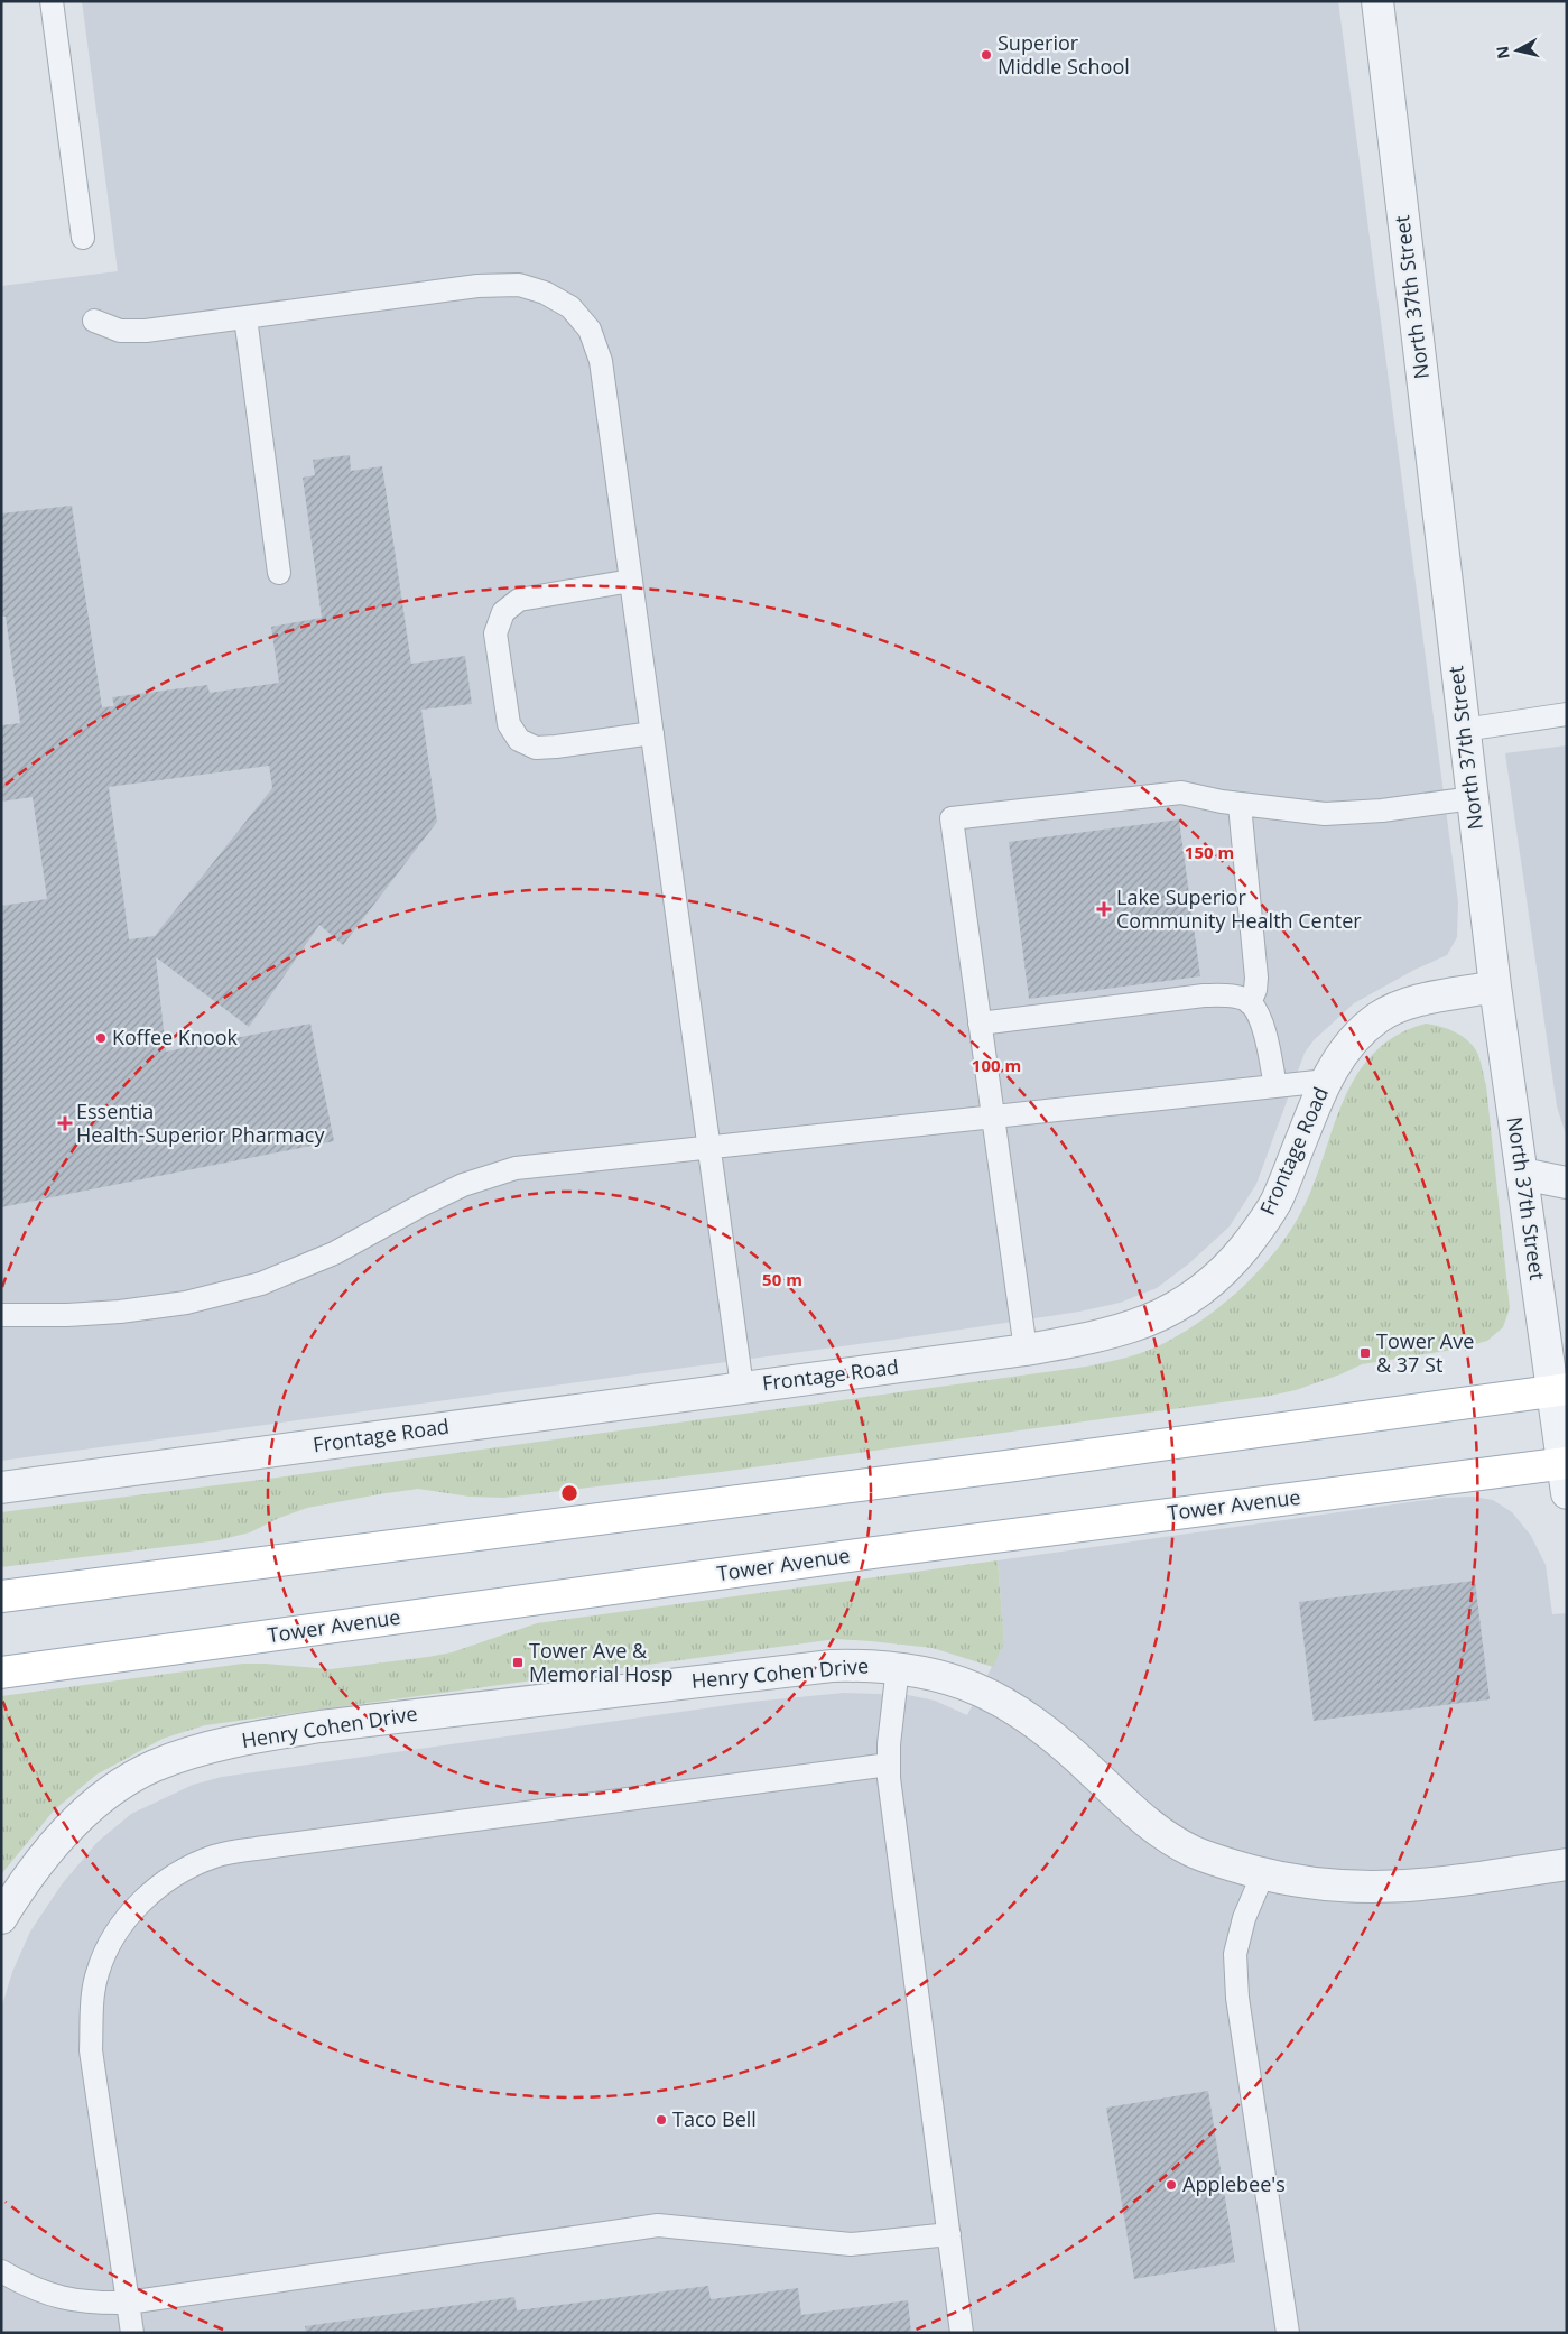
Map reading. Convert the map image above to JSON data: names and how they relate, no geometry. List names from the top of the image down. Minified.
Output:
{"streets":{"main road":["Tower Avenue"],"street":["North 37th Street","Frontage Road","Henry Cohen Drive"]},"crossings":[["North 37th Street","Frontage Road"],["North 37th Street","Tower Avenue"]],"places":{"other":["Superior Middle School","Koffee Knook","Taco Bell","Applebee's"],"health":["Lake Superior Community Health Center","Essentia Health-Superior Pharmacy"],"transit":["Tower Ave & 37 St","Tower Ave & Memorial Hosp"]},"north":"left","rings":["150 m","100 m","50 m"]}
